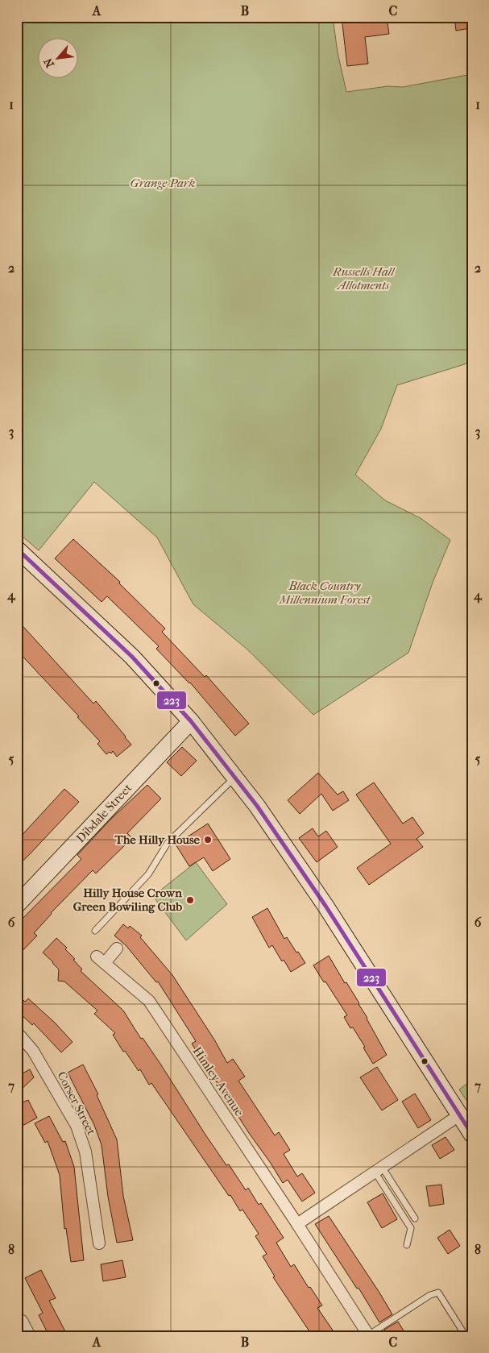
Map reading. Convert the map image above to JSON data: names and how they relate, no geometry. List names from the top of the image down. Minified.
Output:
{"streets":{"main road":["Dibdale Street"],"street":["Himley Avenue","Corser Street"]},"parks":["Grange Park","Russells Hall Allotments","Black Country Millennium Forest"],"places":["The Hilly House","Hilly House Crown Green Bowiling Club"],"lines":["transit line 223"],"north":"bottom left","grid":{"columns":["A","B","C"],"rows":["1","2","3","4","5","6","7","8"]}}
